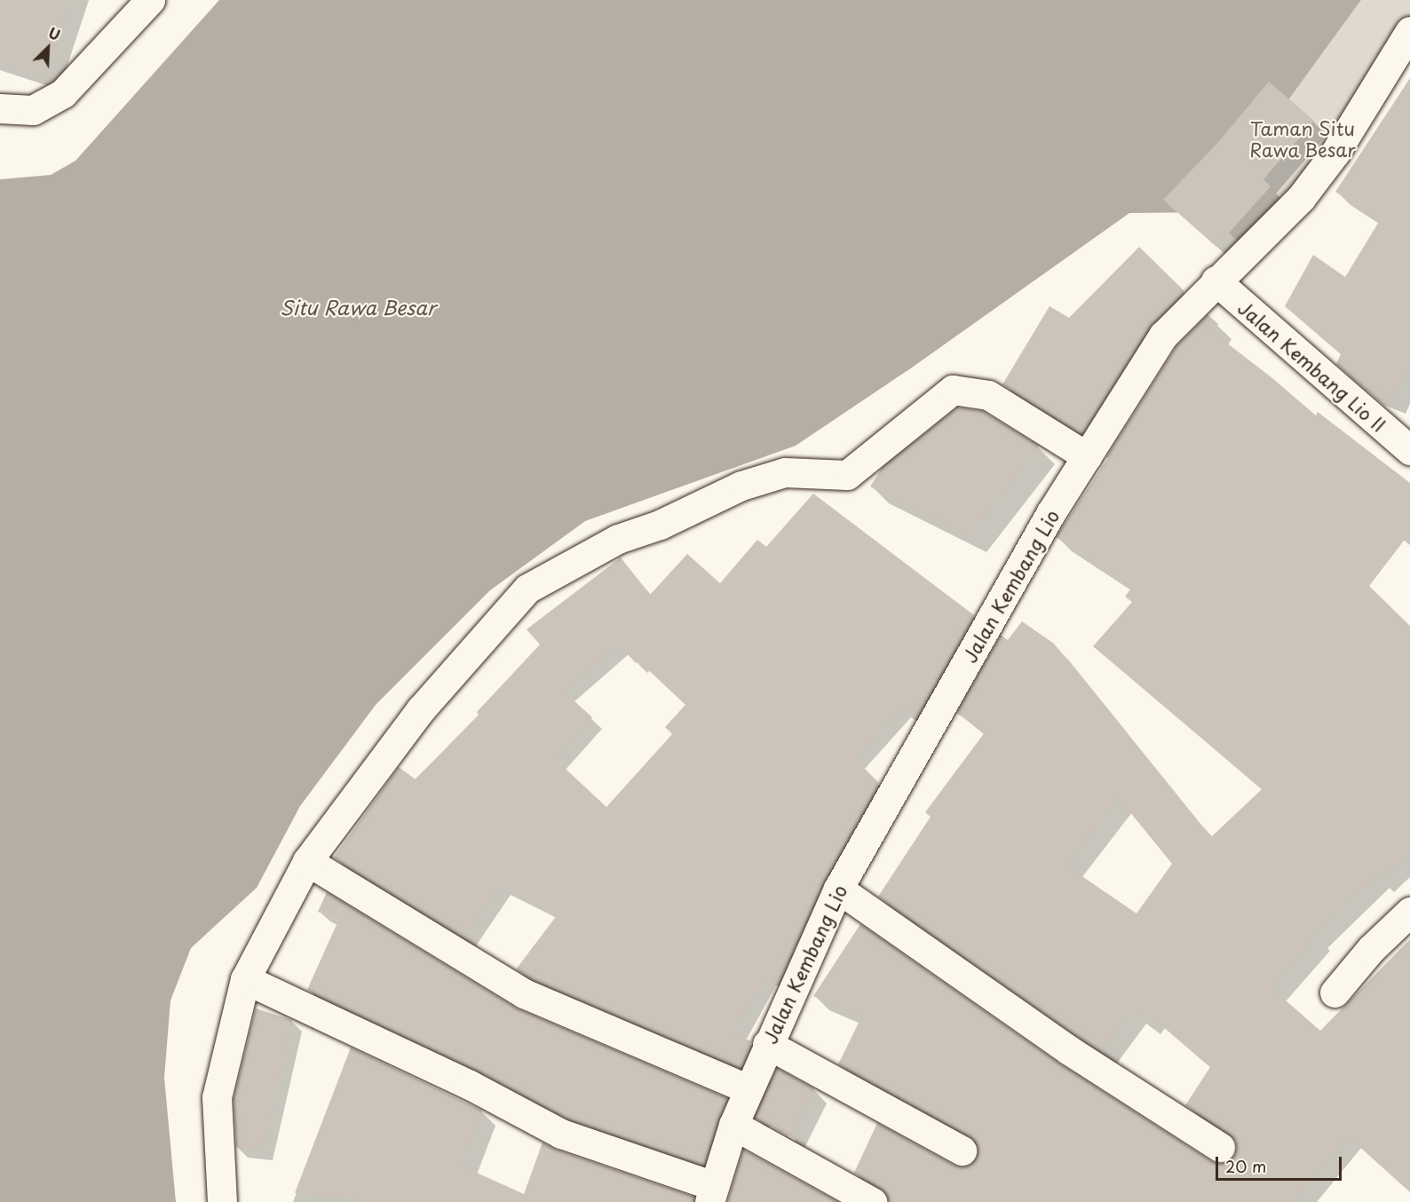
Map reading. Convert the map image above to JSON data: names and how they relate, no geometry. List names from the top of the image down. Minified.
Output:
{"streets":{"street":["Jalan Kembang Lio II","Jalan Kembang Lio"]},"crossings":[["Jalan Kembang Lio II","Jalan Kembang Lio"]],"water":["Situ Rawa Besar"],"parks":["Taman Situ Rawa Besar"],"scale_bar":"20 m","north":"top right"}
